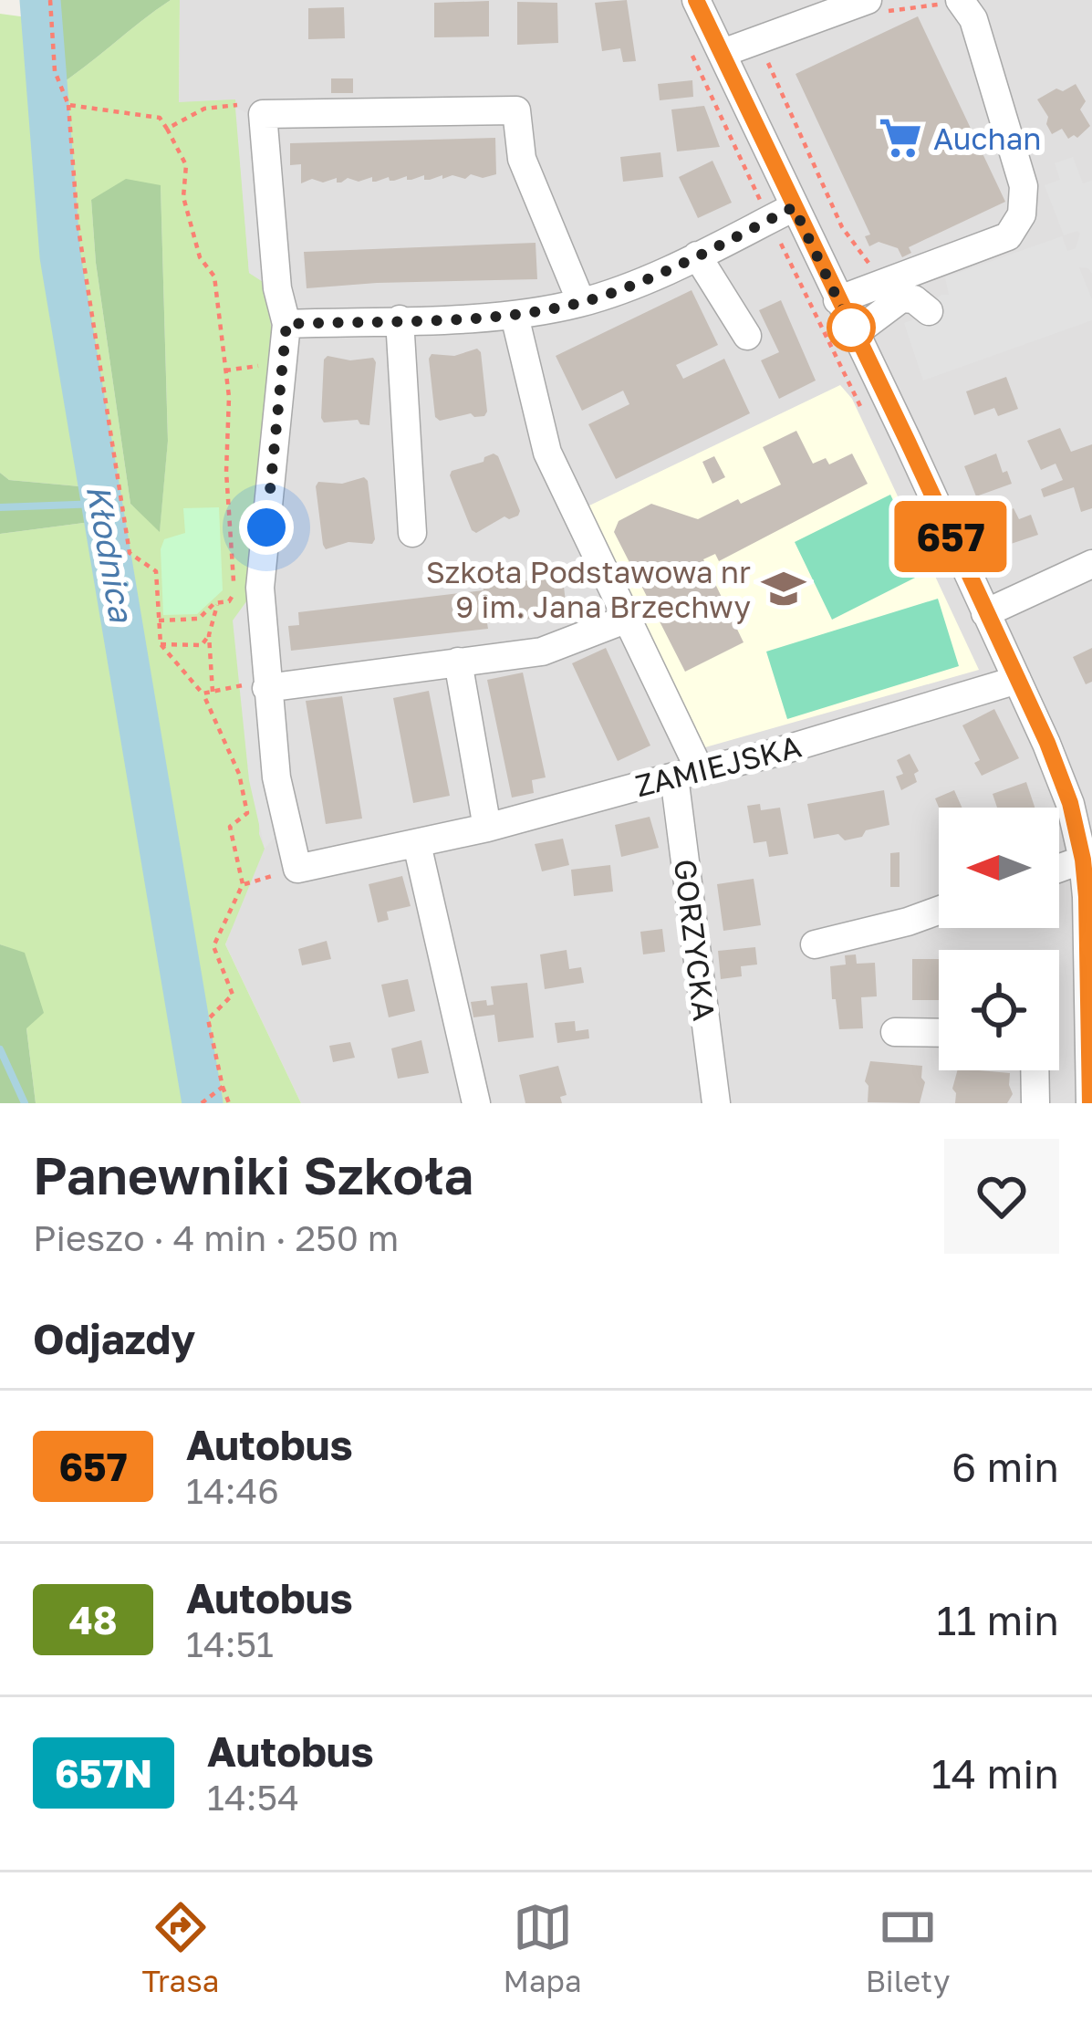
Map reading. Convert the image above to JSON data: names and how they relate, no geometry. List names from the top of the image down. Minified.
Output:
{"streets":{"street":["ZAMIEJSKA","GORZYCKA"]},"crossings":[["ZAMIEJSKA","GORZYCKA"]],"water":["Kłodnica"],"places":{"supermarket":["Auchan"],"school or university":["Szkoła Podstawowa nr 9 im. Jana Brzechwy"]},"lines":["bus line 657"],"north":"left","page":{"on_map":"657","heading":[["Panewniki Szkoła","Pieszo · 4 min · 250 m"],"Odjazdy"],"list":[{"mark":"657","name":"Autobus","note":"14:46","value":"6 min"},{"mark":"48","name":"Autobus","note":"14:51","value":"11 min"},{"mark":"657N","name":"Autobus","note":"14:54","value":"14 min"}],"tabs":["Trasa","Mapa","Bilety"]}}
